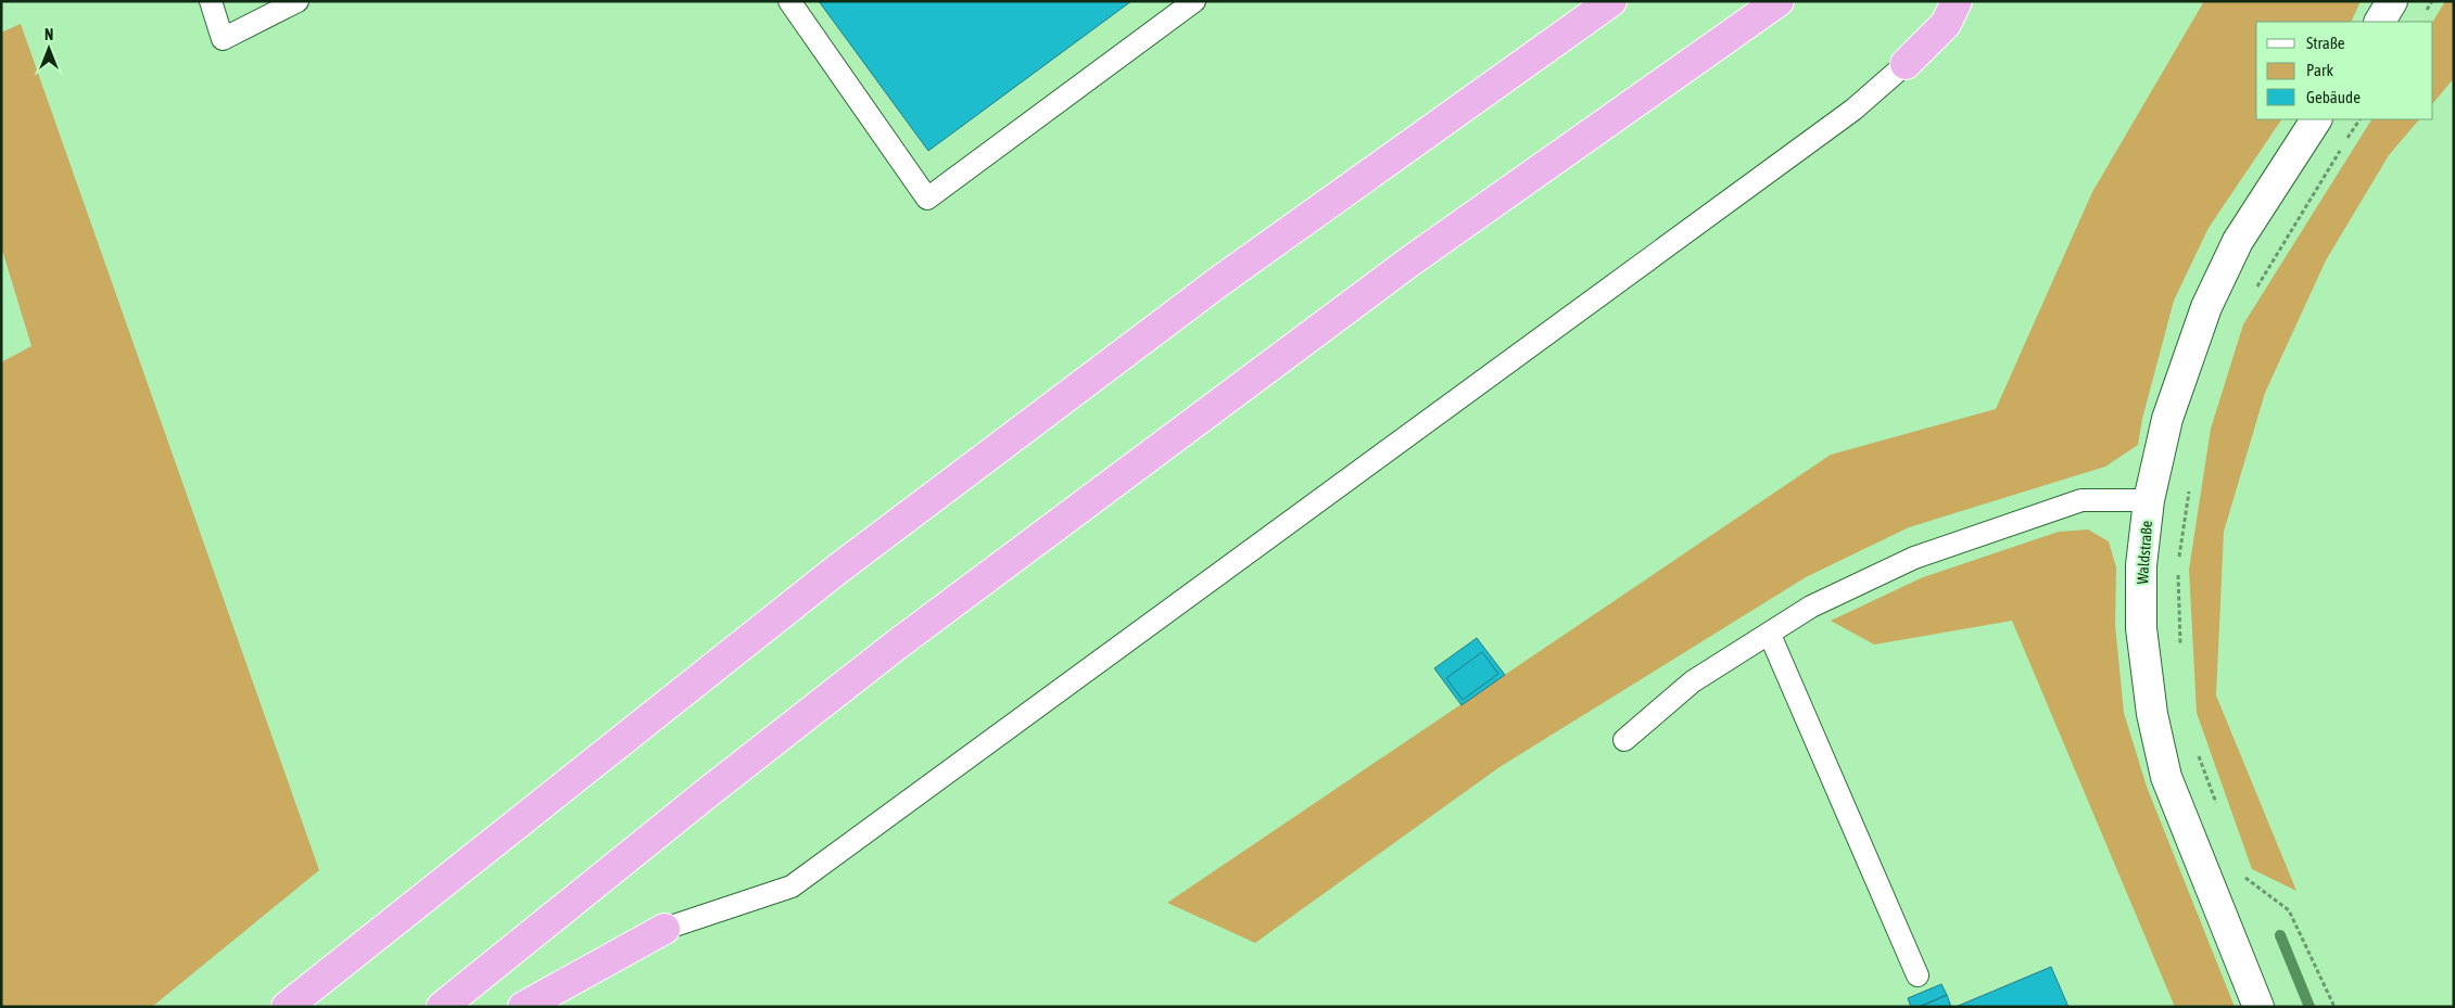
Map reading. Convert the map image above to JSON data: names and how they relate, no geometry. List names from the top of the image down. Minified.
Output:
{"streets":{"street":["Waldstraße"]},"legend":["Straße","Park","Gebäude"],"north":"top"}
